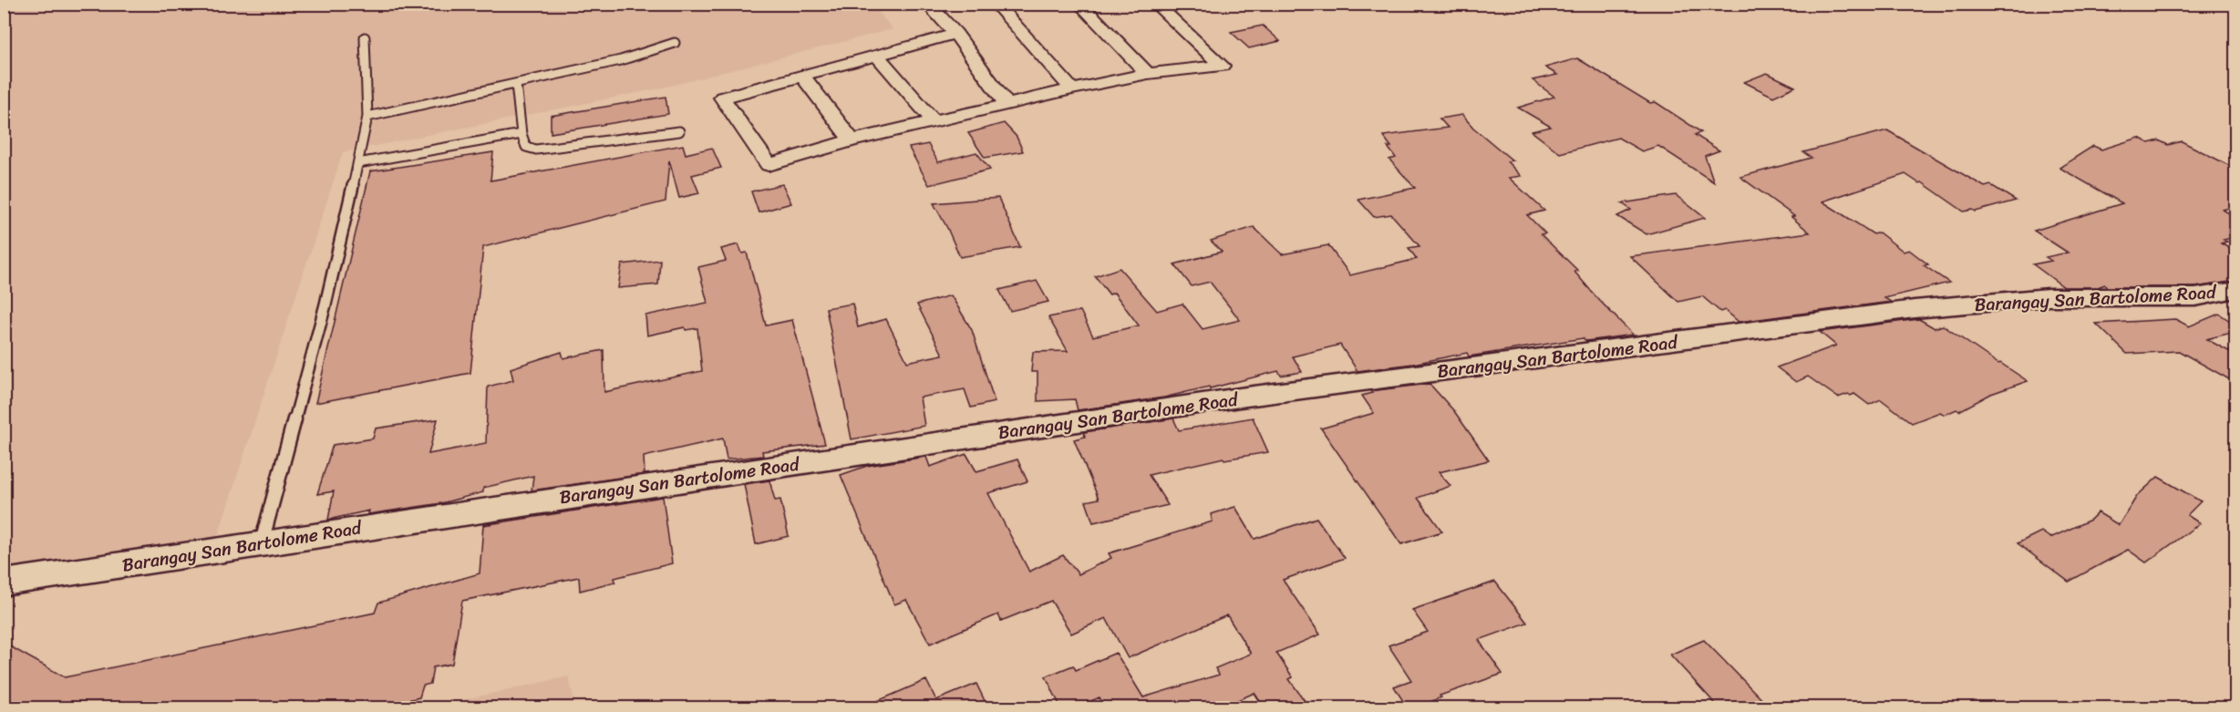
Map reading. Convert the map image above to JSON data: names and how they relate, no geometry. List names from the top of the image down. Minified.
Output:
{"streets":{"street":["Barangay San Bartolome Road"]}}
